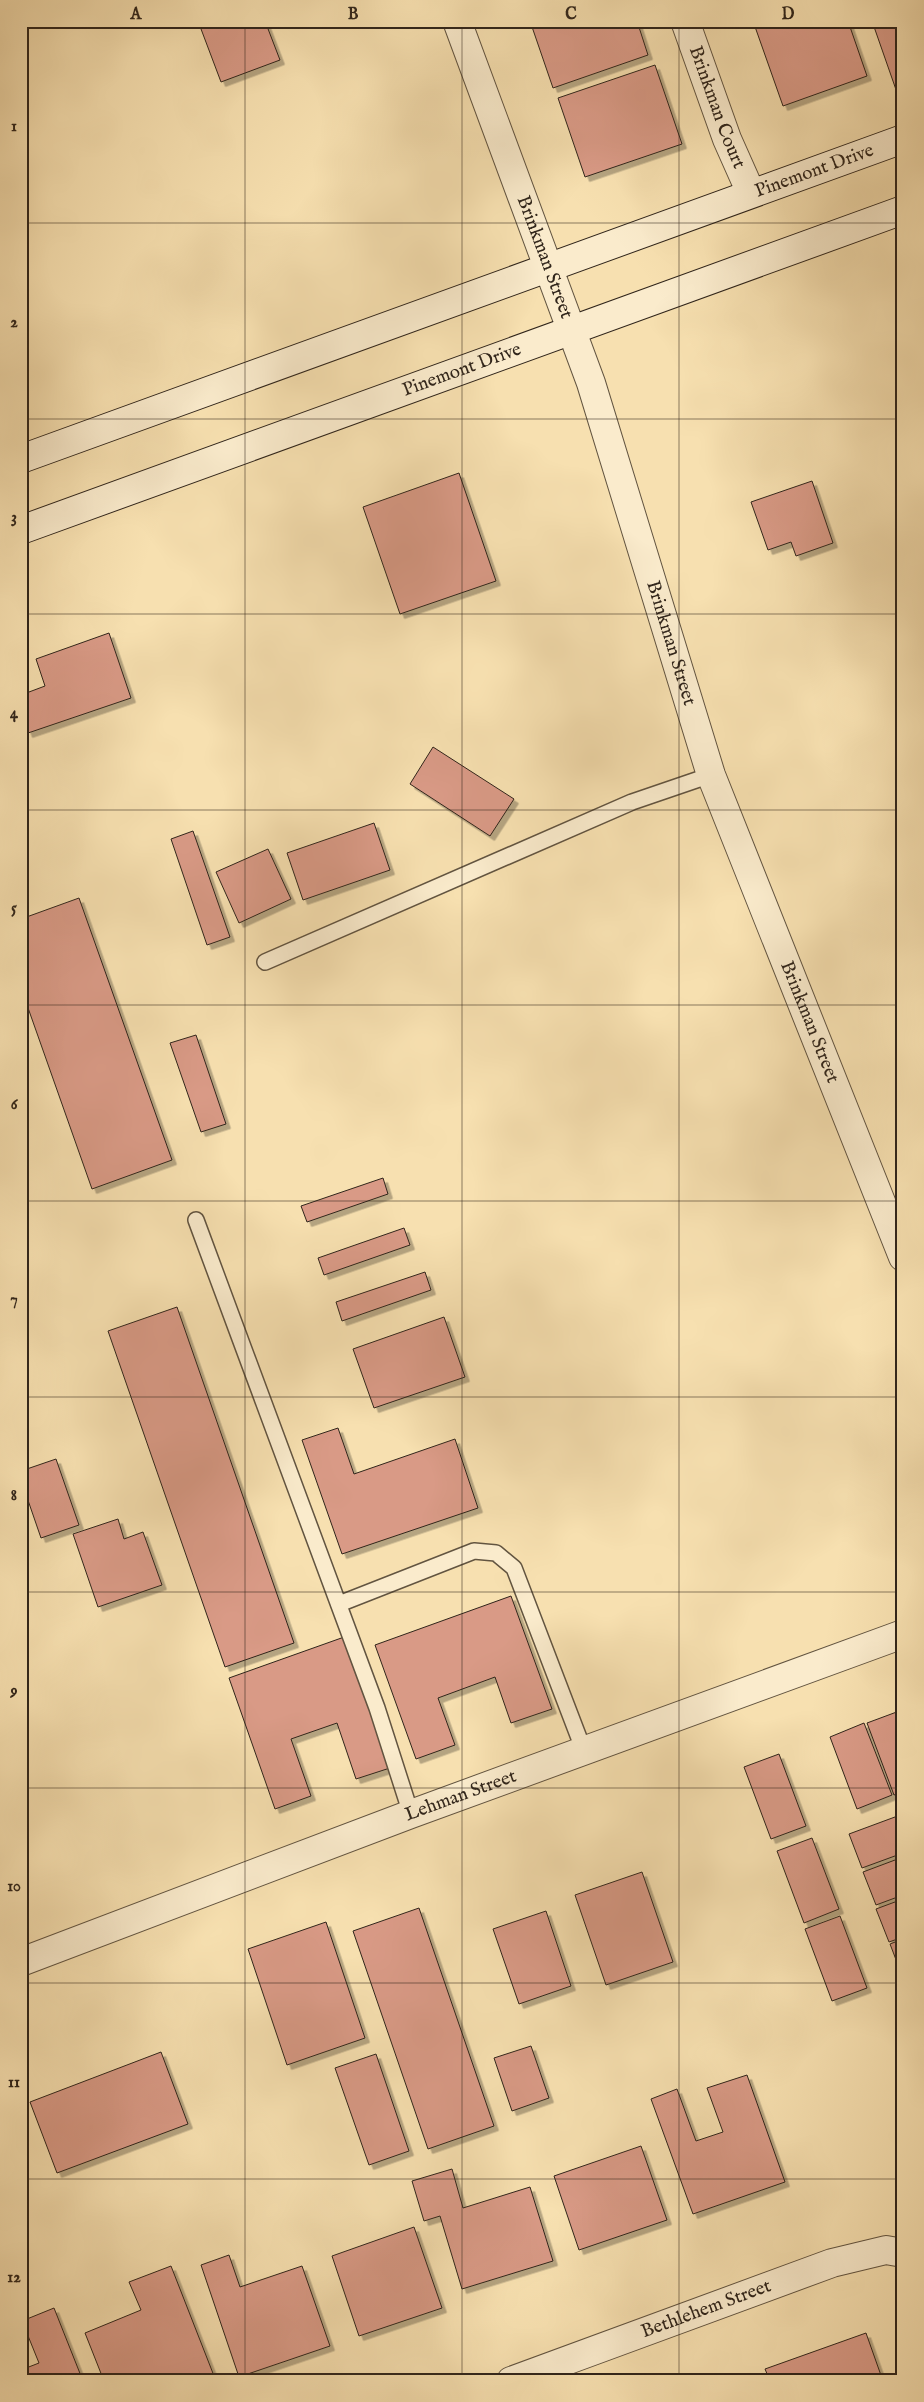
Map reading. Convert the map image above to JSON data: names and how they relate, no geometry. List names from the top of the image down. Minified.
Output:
{"streets":{"street":["Brinkman Court","Pinemont Drive","Brinkman Street","Lehman Street","Bethlehem Street"]},"crossings":[["Brinkman Court","Pinemont Drive"],["Pinemont Drive","Brinkman Street"]],"grid":{"columns":["A","B","C","D"],"rows":["1","2","3","4","5","6","7","8","9","10","11","12"]}}
